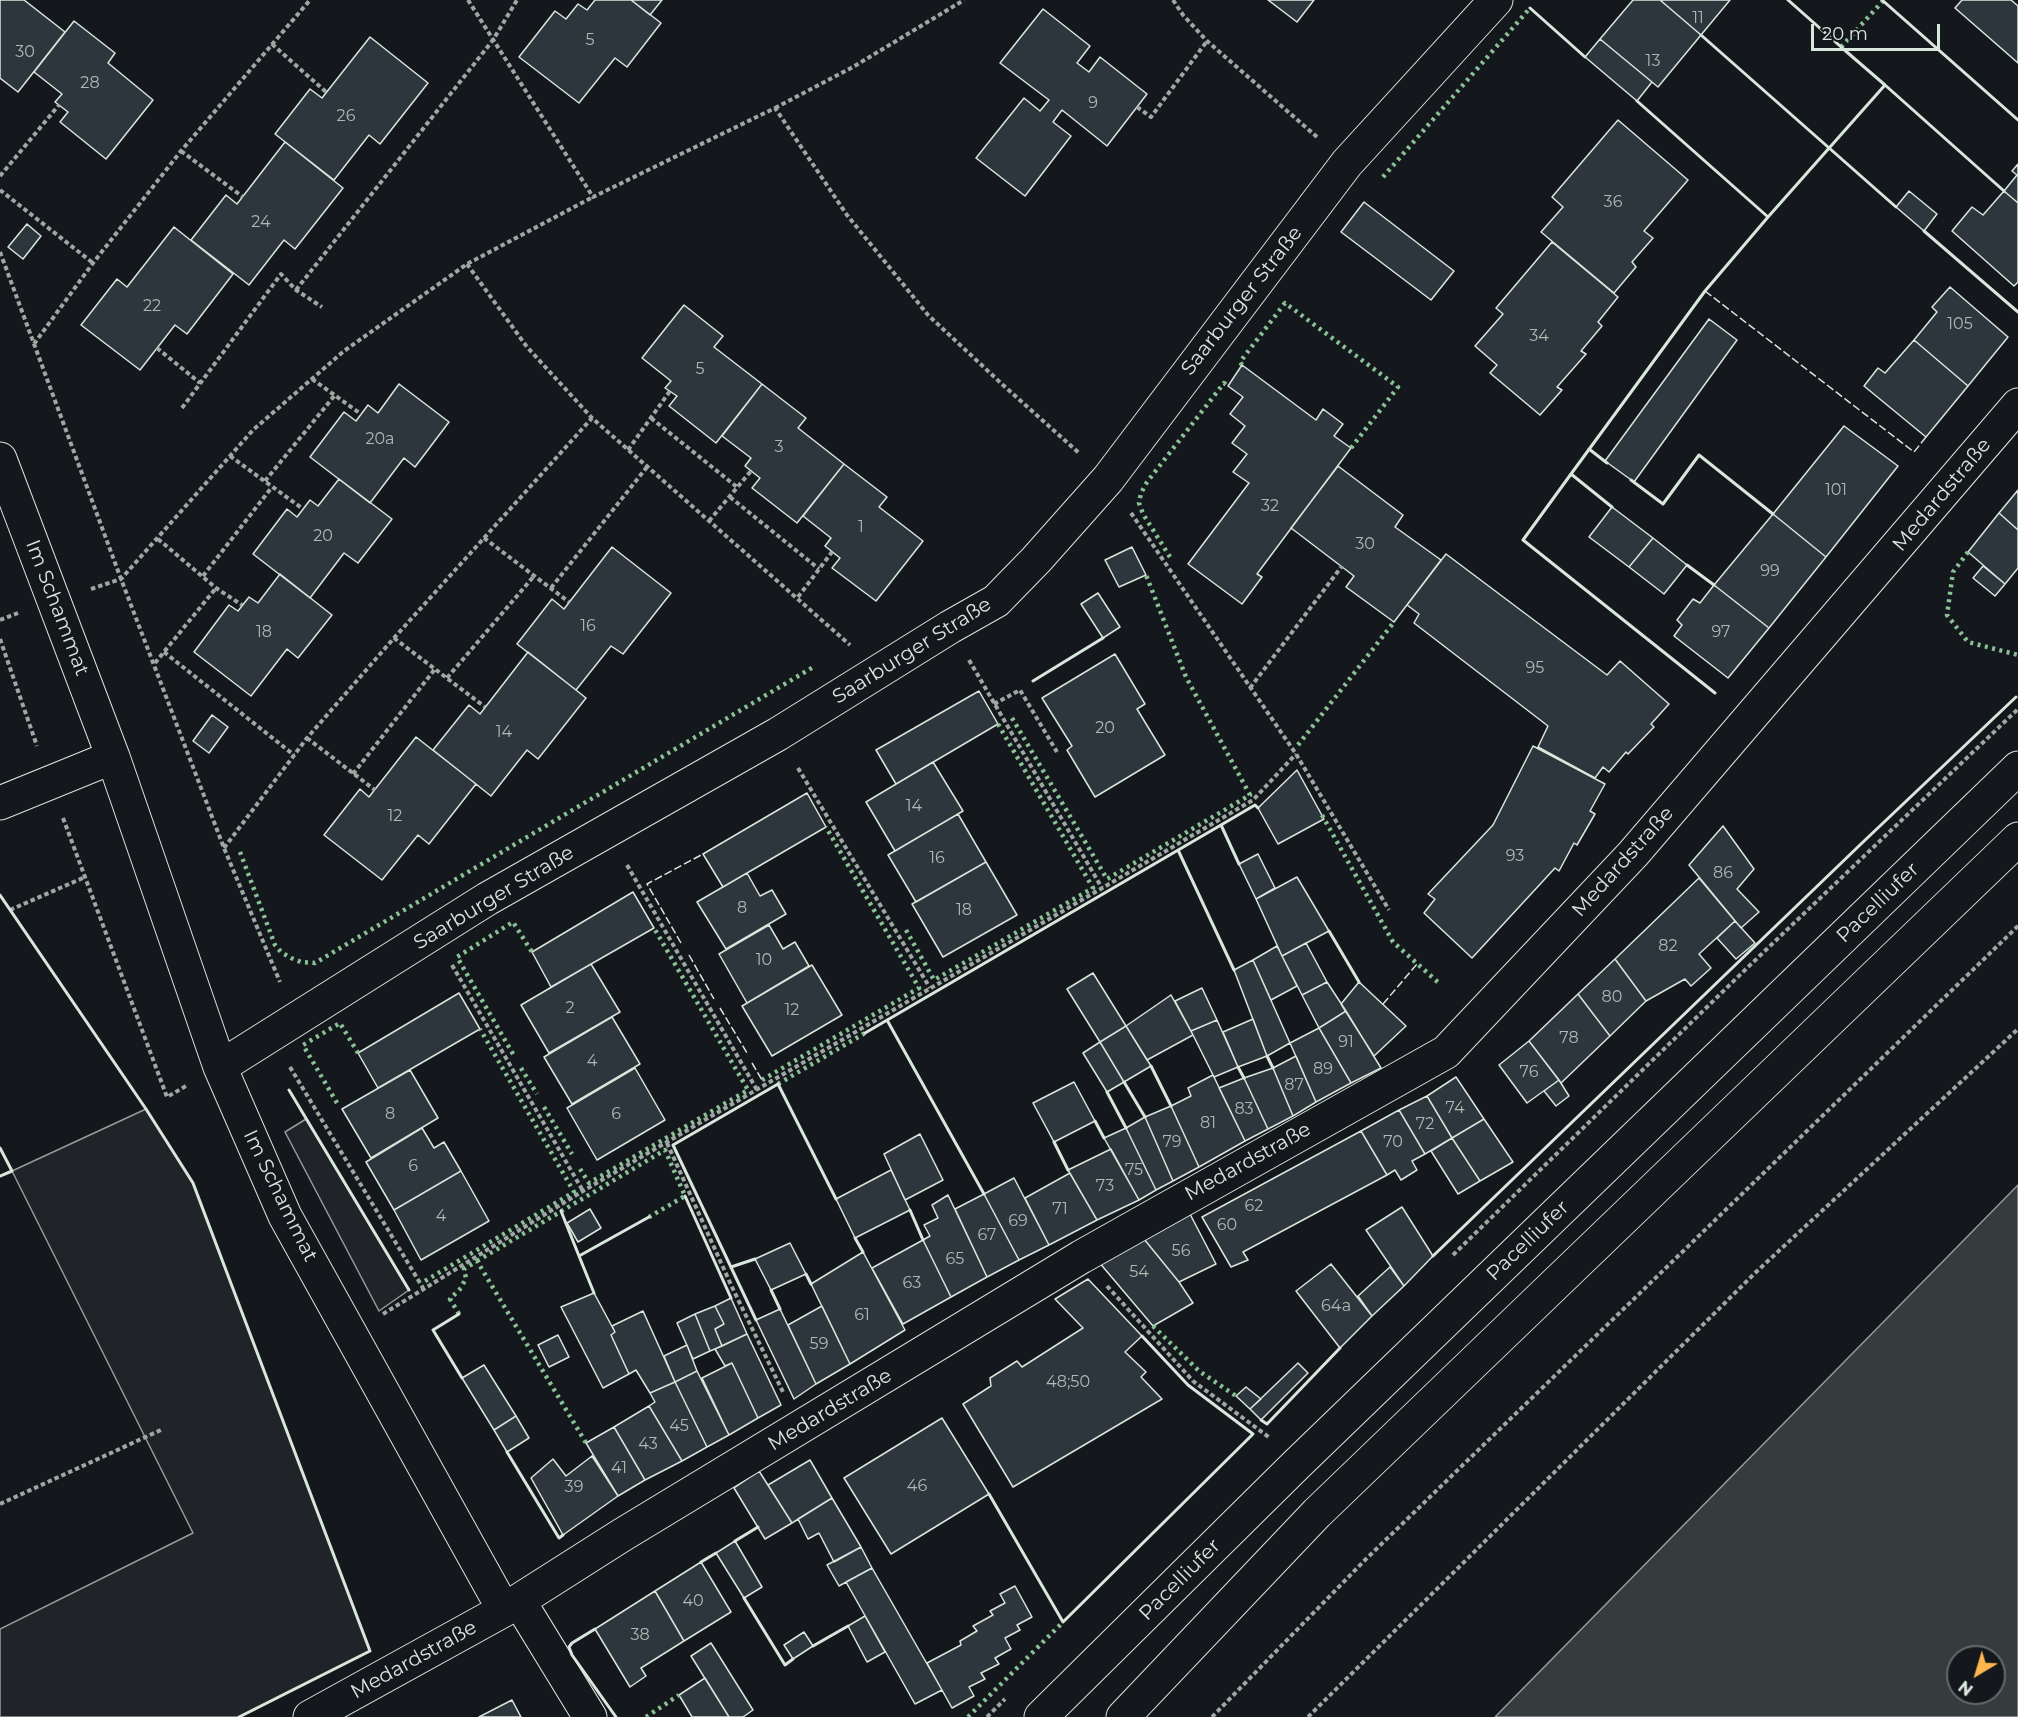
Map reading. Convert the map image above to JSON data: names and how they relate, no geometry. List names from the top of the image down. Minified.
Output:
{"streets":{"street":["Saarburger Straße","Medardstraße","Im Schammat","Pacelliufer"]},"crossings":[["Saarburger Straße","Im Schammat"],["Medardstraße","Im Schammat"]],"house_numbers":["11","5","30","13","28","9","26","36","24","22","105","34","5","20a","3","101","32","1","20","30","99","16","18","97","95","20","14","14","12","93","16","86","8","18","82","10","80","2","12","78","91","4","89","76","87","74","83","8","6","81","72","79","70","6","75","73","62","71","4","69","60","67","56","65","54","63","64a","61","59","48;50","45","43","41","46","39","40","38"],"scale_bar":"20 m","north":"bottom left"}
